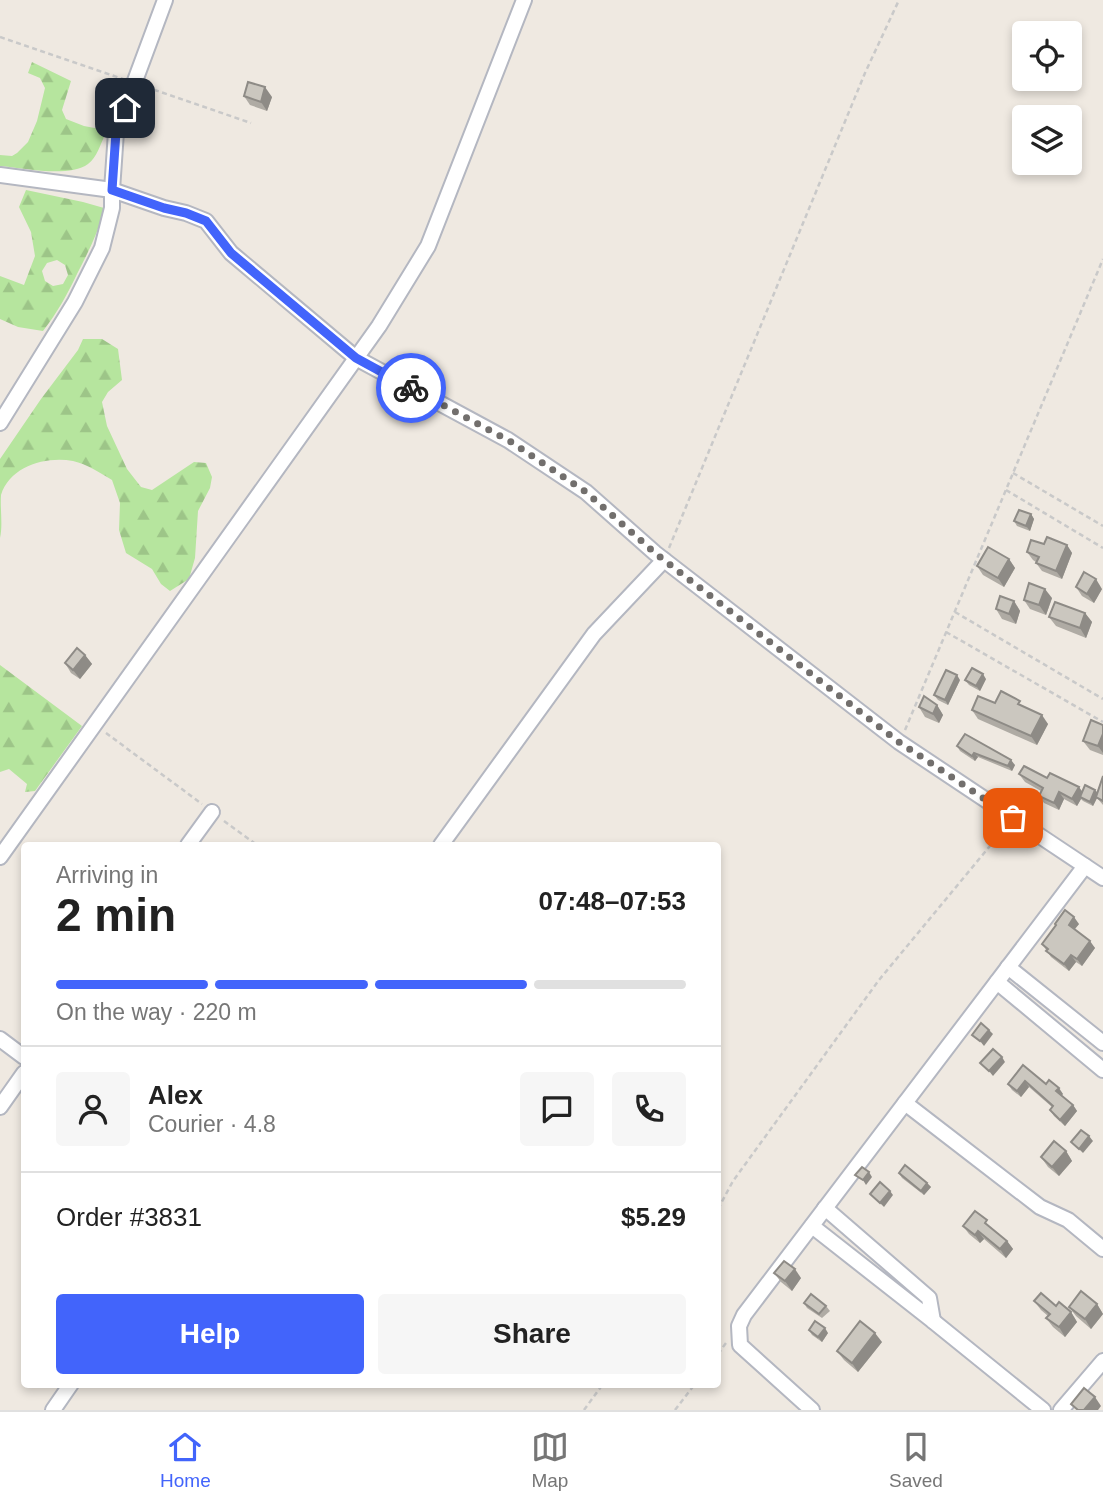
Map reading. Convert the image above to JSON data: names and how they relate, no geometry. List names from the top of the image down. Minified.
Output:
{"page":{"heading":["2 min","Arriving in","07:48–07:53"],"panel":["Alex","Courier · 4.8","Order #3831","$5.29"],"bar":"On the way · 220 m","buttons":["Help","Share"],"tabs":["Home","Map","Saved"]}}
